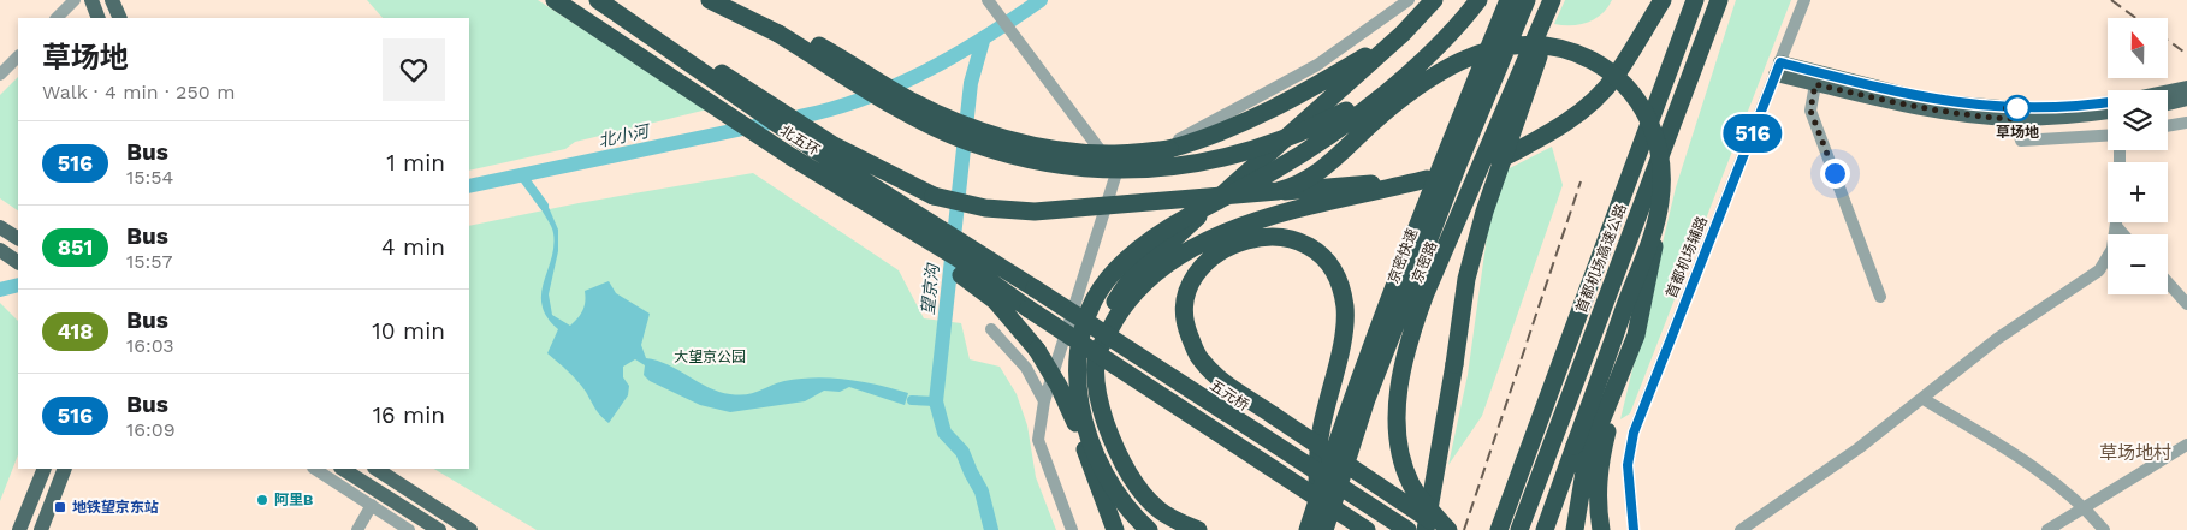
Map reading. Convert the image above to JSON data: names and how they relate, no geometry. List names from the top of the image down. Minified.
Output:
{"streets":{"highway":["北五环","京密快速","首都机场高速公路","五元桥"],"main road":["京密路"],"street":["首都机场辅路"]},"crossings":[["北五环","五元桥"],["京密快速","京密路"]],"districts":["草场地村"],"water":["北小河","望京沟"],"parks":["大望京公园"],"places":{"other":["草场地","阿里B"],"transit":["地铁望京东站"]},"lines":["bus line 516"],"north":"top","page":{"on_map":"516","map_buttons":["+","−"],"heading":["草场地","Walk · 4 min · 250 m"],"list":[{"mark":"516","name":"Bus","note":"15:54","value":"1 min"},{"mark":"851","name":"Bus","note":"15:57","value":"4 min"},{"mark":"418","name":"Bus","note":"16:03","value":"10 min"},{"mark":"516","name":"Bus","note":"16:09","value":"16 min"}]}}
